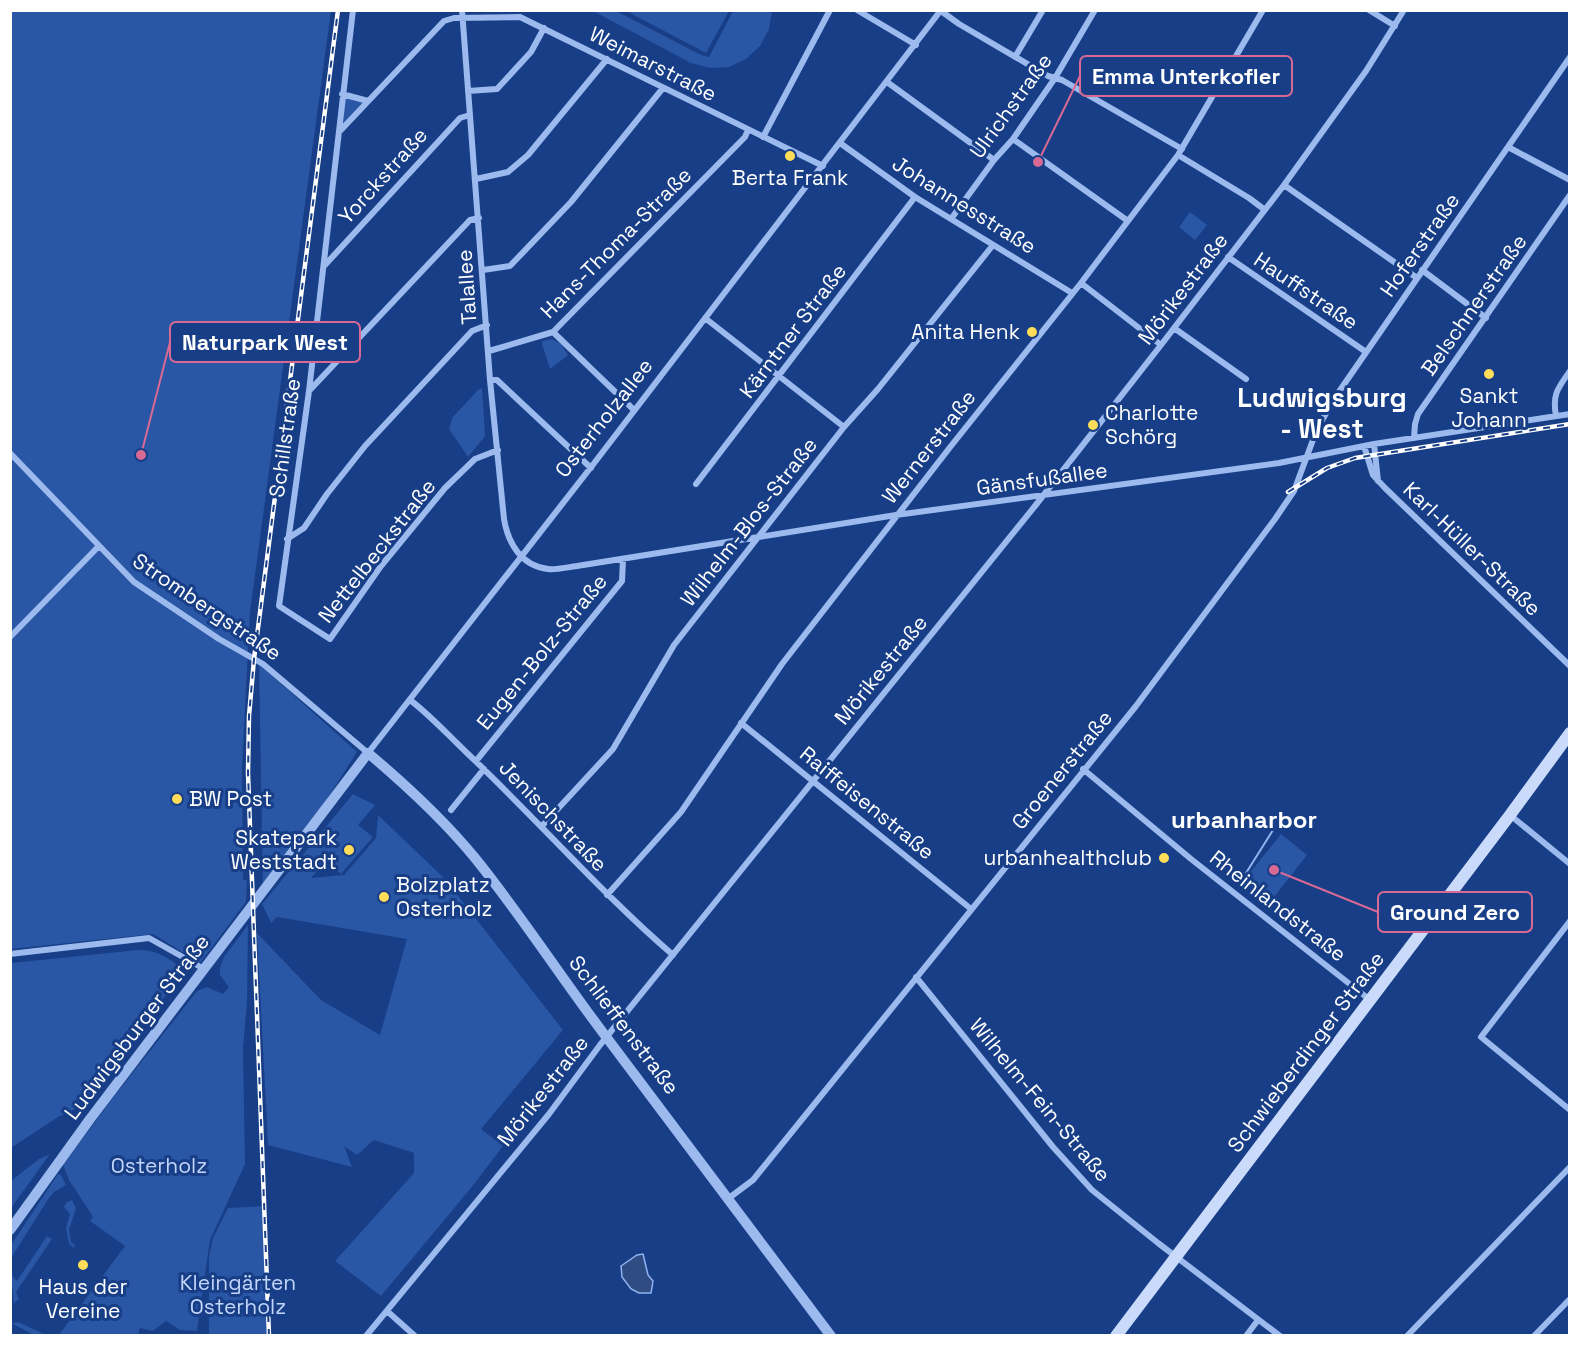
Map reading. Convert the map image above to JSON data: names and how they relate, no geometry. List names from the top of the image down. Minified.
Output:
{"streets":{"main road":["Schwieberdinger Straße"],"street":["Weimarstraße","Ulrichstraße","Yorckstraße","Johannesstraße","Hans-Thoma-Straße","Hoferstraße","Talallee","Mörikestraße","Hauffstraße","Belschnerstraße","Kärntner Straße","Osterholzallee","Schillstraße","Wernerstraße","Gänsfußallee","Wilhelm-Blos-Straße","Karl-Hüller-Straße","Nettelbeckstraße","Strombergstraße","Eugen-Bolz-Straße","Groenerstraße","Raiffeisenstraße","Jenischstraße","Rheinlandstraße","Schlieffenstraße","Ludwigsburger Straße","Wilhelm-Fein-Straße"]},"crossings":[["Weimarstraße","Hans-Thoma-Straße"],["Weimarstraße","Talallee"],["Weimarstraße","Osterholzallee"],["Ulrichstraße","Johannesstraße"],["Yorckstraße","Talallee"],["Yorckstraße","Schillstraße"],["Johannesstraße","Kärntner Straße"],["Johannesstraße","Osterholzallee"],["Johannesstraße","Wernerstraße"],["Johannesstraße","Wilhelm-Blos-Straße"],["Hans-Thoma-Straße","Talallee"],["Hoferstraße","Hauffstraße"],["Hoferstraße","Gänsfußallee"],["Hoferstraße","Groenerstraße"],["Talallee","Osterholzallee"],["Talallee","Gänsfußallee"],["Talallee","Nettelbeckstraße"],["Mörikestraße","Hauffstraße"],["Mörikestraße","Gänsfußallee"],["Mörikestraße","Raiffeisenstraße"],["Mörikestraße","Jenischstraße"],["Mörikestraße","Schlieffenstraße"],["Belschnerstraße","Gänsfußallee"],["Osterholzallee","Gänsfußallee"],["Osterholzallee","Strombergstraße"],["Osterholzallee","Jenischstraße"],["Osterholzallee","Schlieffenstraße"],["Osterholzallee","Ludwigsburger Straße"],["Schillstraße","Nettelbeckstraße"],["Wernerstraße","Gänsfußallee"],["Wernerstraße","Raiffeisenstraße"],["Wernerstraße","Jenischstraße"],["Gänsfußallee","Wilhelm-Blos-Straße"],["Gänsfußallee","Karl-Hüller-Straße"],["Gänsfußallee","Eugen-Bolz-Straße"],["Gänsfußallee","Groenerstraße"],["Wilhelm-Blos-Straße","Jenischstraße"],["Strombergstraße","Schlieffenstraße"],["Eugen-Bolz-Straße","Jenischstraße"],["Groenerstraße","Raiffeisenstraße"],["Groenerstraße","Rheinlandstraße"],["Groenerstraße","Schlieffenstraße"],["Groenerstraße","Wilhelm-Fein-Straße"],["Rheinlandstraße","Schwieberdinger Straße"],["Schwieberdinger Straße","Wilhelm-Fein-Straße"]],"districts":["Ludwigsburg - West","urbanharbor"],"parks":["Osterholz","Kleingärten Osterholz"],"places":["Berta Frank","Emma Unterkofler","Anita Henk","Sankt Johann","Charlotte Schörg","Naturpark West","BW Post","Skatepark Weststadt","urbanhealthclub","Ground Zero","Bolzplatz Osterholz","Haus der Vereine"]}
